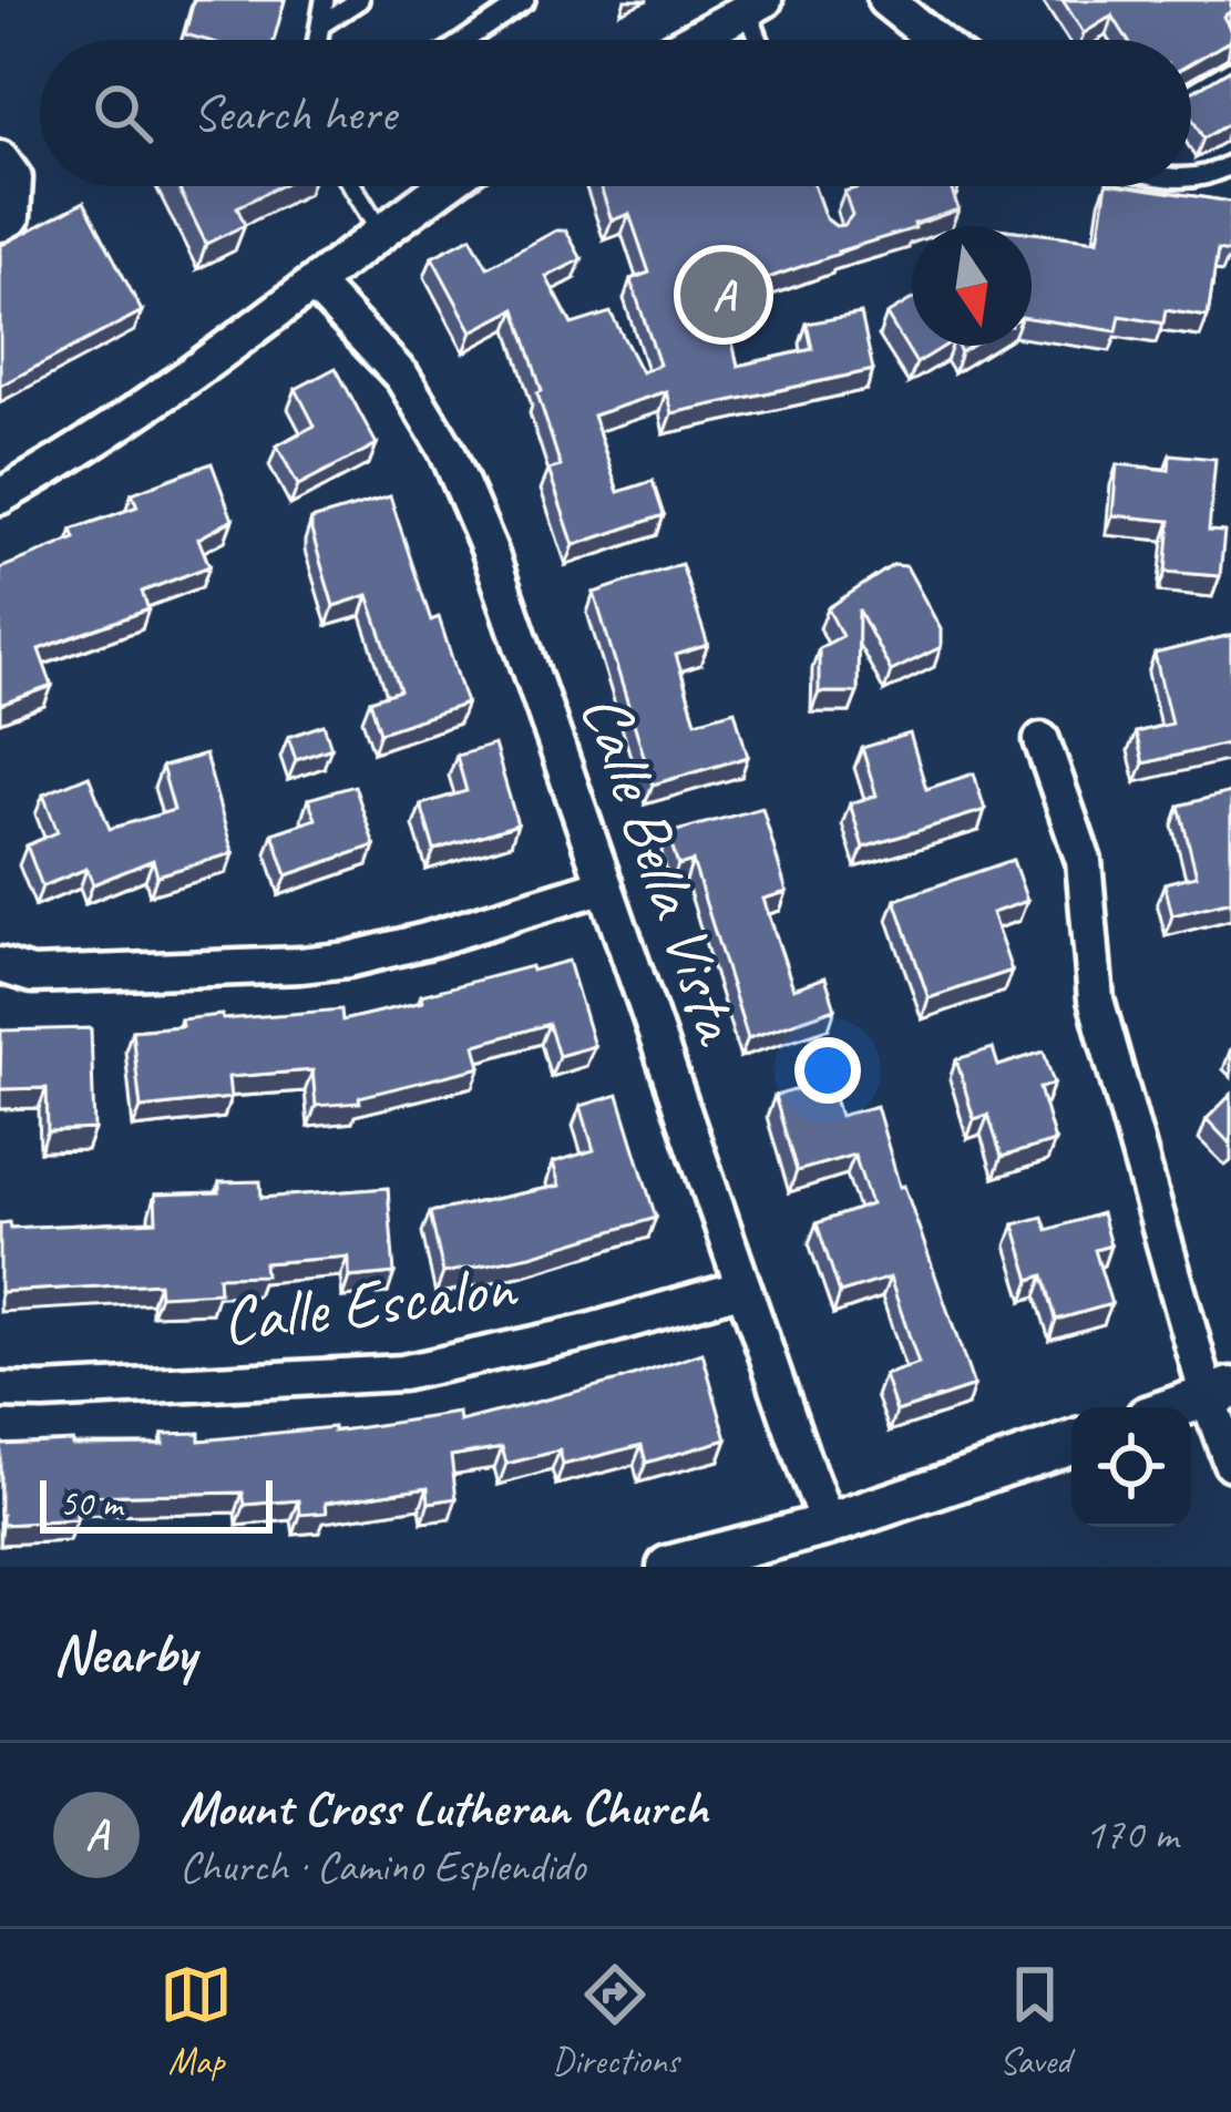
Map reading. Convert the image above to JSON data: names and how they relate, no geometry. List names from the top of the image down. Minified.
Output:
{"streets":{"street":["Calle Bella Vista","Calle Escalon"]},"crossings":[["Calle Bella Vista","Calle Escalon"]],"scale_bar":"50 m","north":"bottom","page":{"search":"Search here","pins":"A","scale":"50 m","heading":"Nearby","list":[{"mark":"A","name":"Mount Cross Lutheran Church","note":"Church · Camino Esplendido","value":"170 m"}],"nav":["Map","Directions","Saved"]}}
